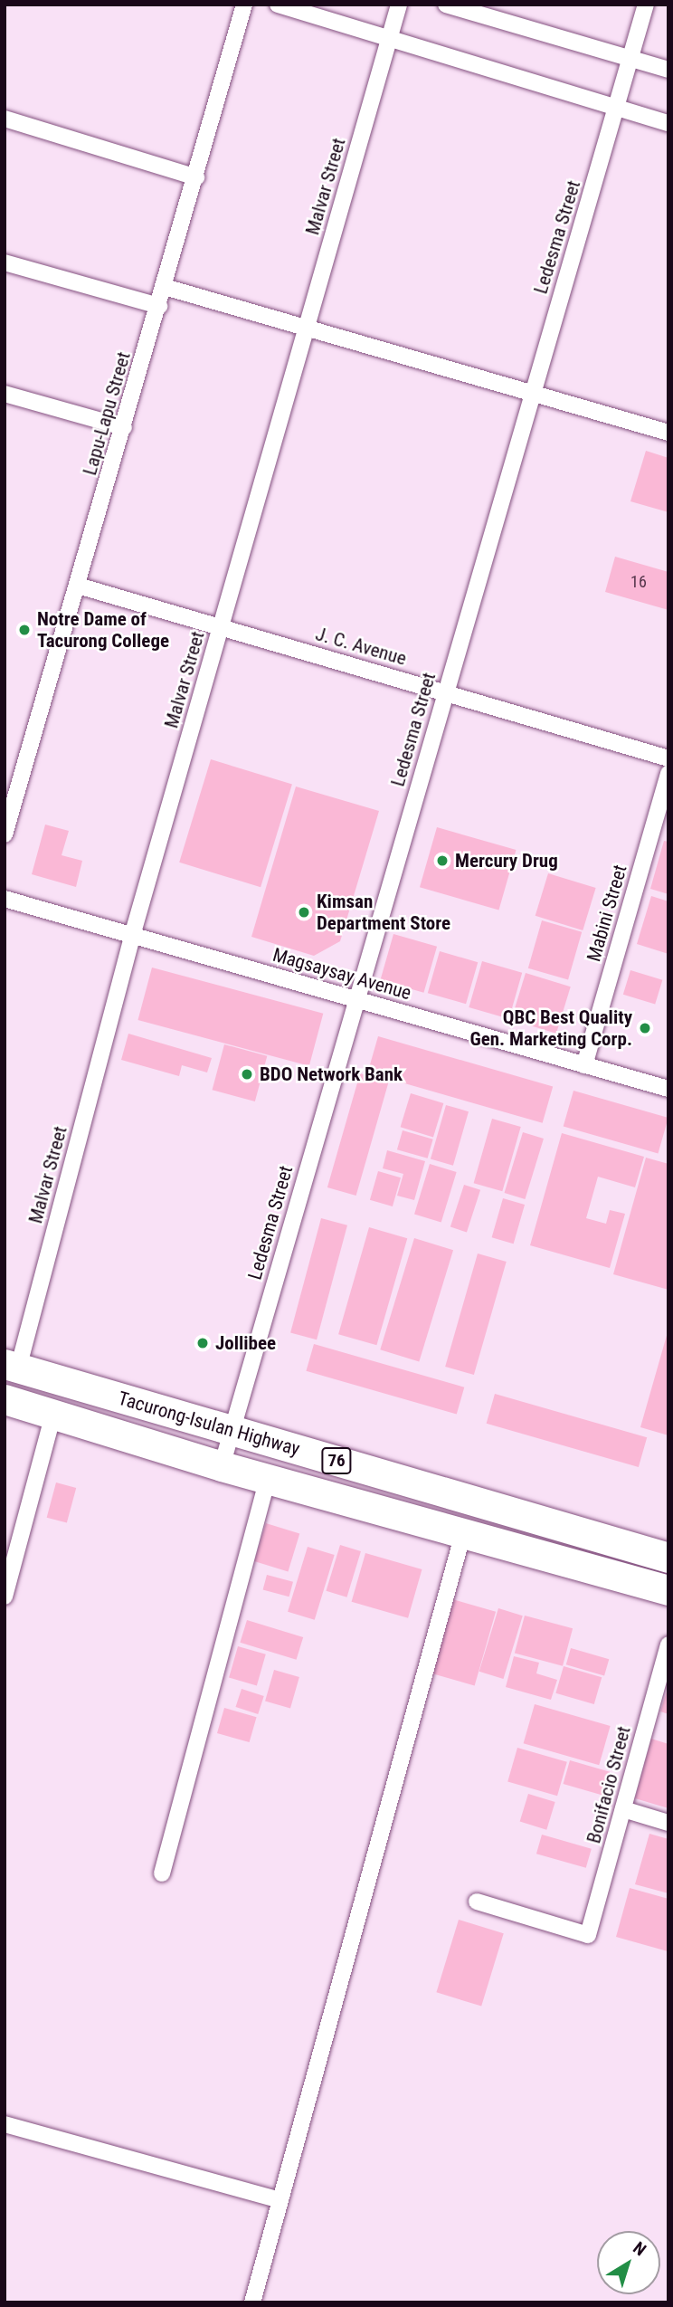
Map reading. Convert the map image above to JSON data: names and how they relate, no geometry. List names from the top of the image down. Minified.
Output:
{"streets":{"highway":["Tacurong-Isulan Highway","76"],"street":["Malvar Street","Ledesma Street","Lapu-Lapu Street","J. C. Avenue","Mabini Street","Magsaysay Avenue","Bonifacio Street"]},"crossings":[["Malvar Street","J. C. Avenue"],["Malvar Street","Magsaysay Avenue"],["Malvar Street","Tacurong-Isulan Highway"],["Ledesma Street","J. C. Avenue"],["Ledesma Street","Magsaysay Avenue"],["Ledesma Street","Tacurong-Isulan Highway"],["Lapu-Lapu Street","J. C. Avenue"],["Mabini Street","Magsaysay Avenue"]],"places":["Notre Dame of Tacurong College","Mercury Drug","Kimsan Department Store","QBC Best Quality Gen. Marketing Corp.","BDO Network Bank","Jollibee"],"house_numbers":["16"],"north":"top right"}
